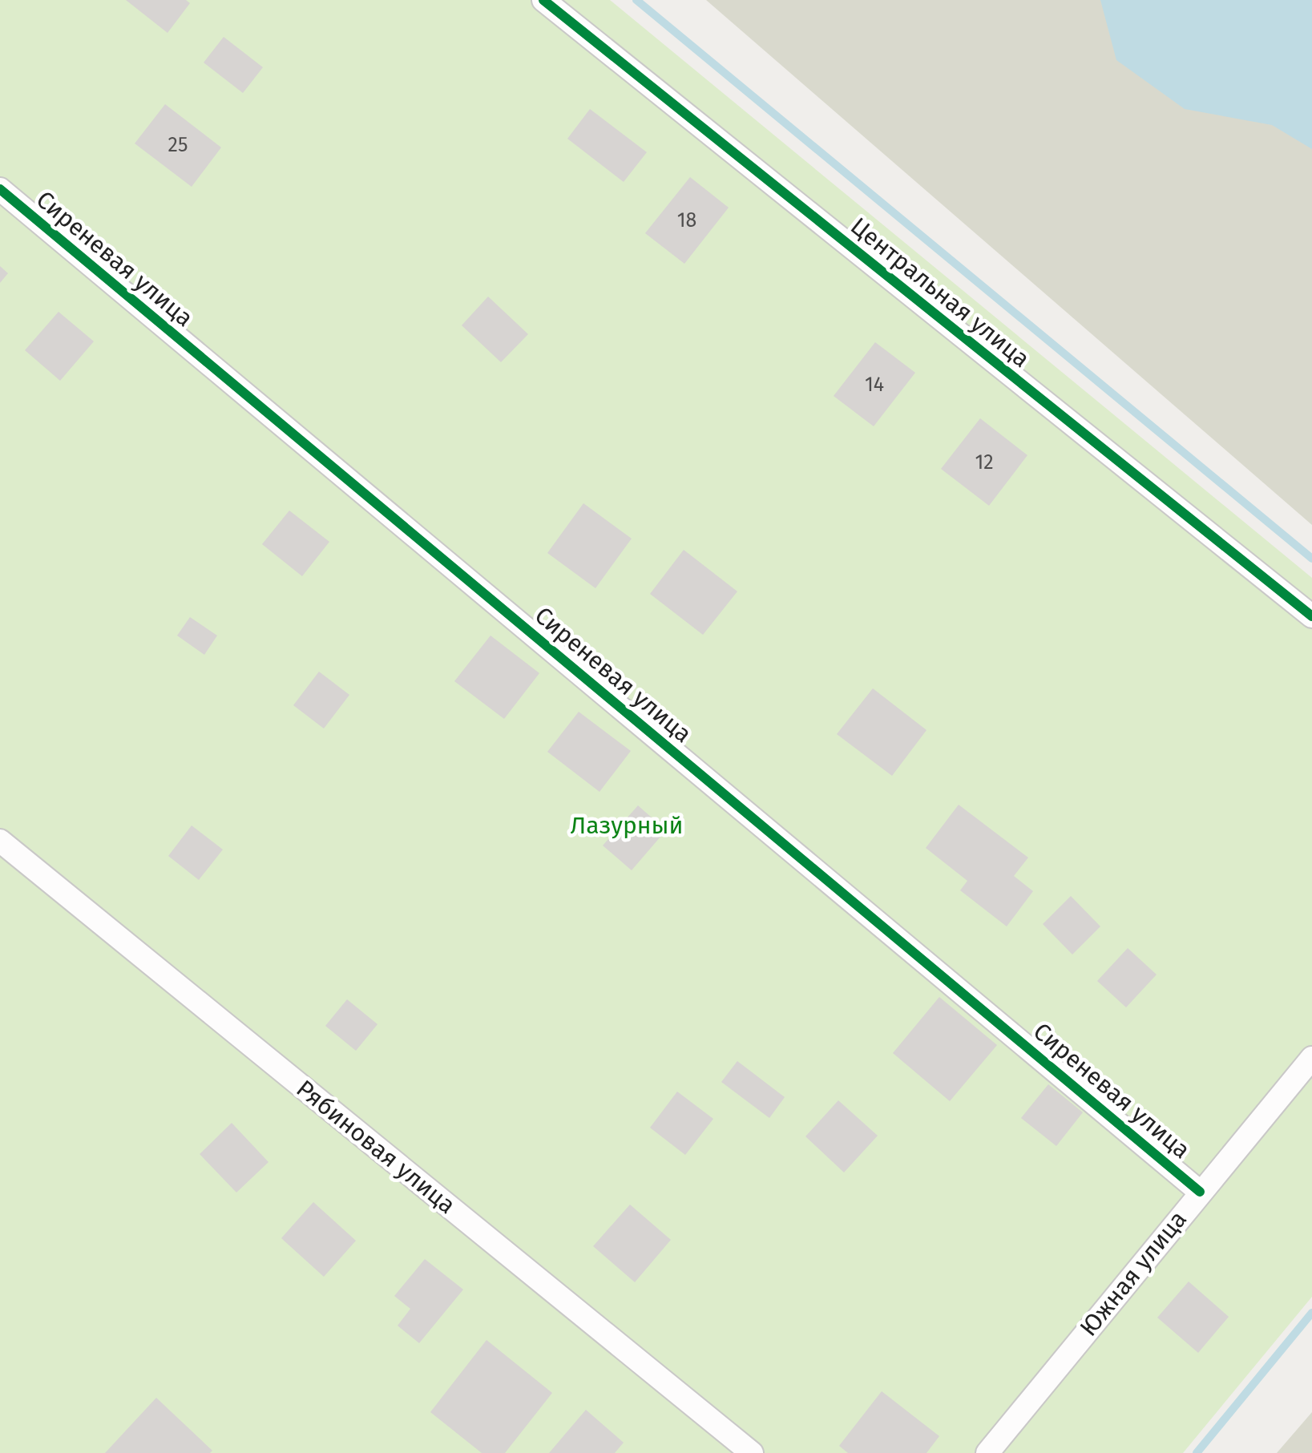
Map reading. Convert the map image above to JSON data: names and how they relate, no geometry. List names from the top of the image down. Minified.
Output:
{"streets":{"street":["Сиреневая улица","Центральная улица","Рябиновая улица","Южная улица"]},"crossings":[["Сиреневая улица","Южная улица"]],"parks":["Лазурный"],"house_numbers":["25","18","14","12"]}
